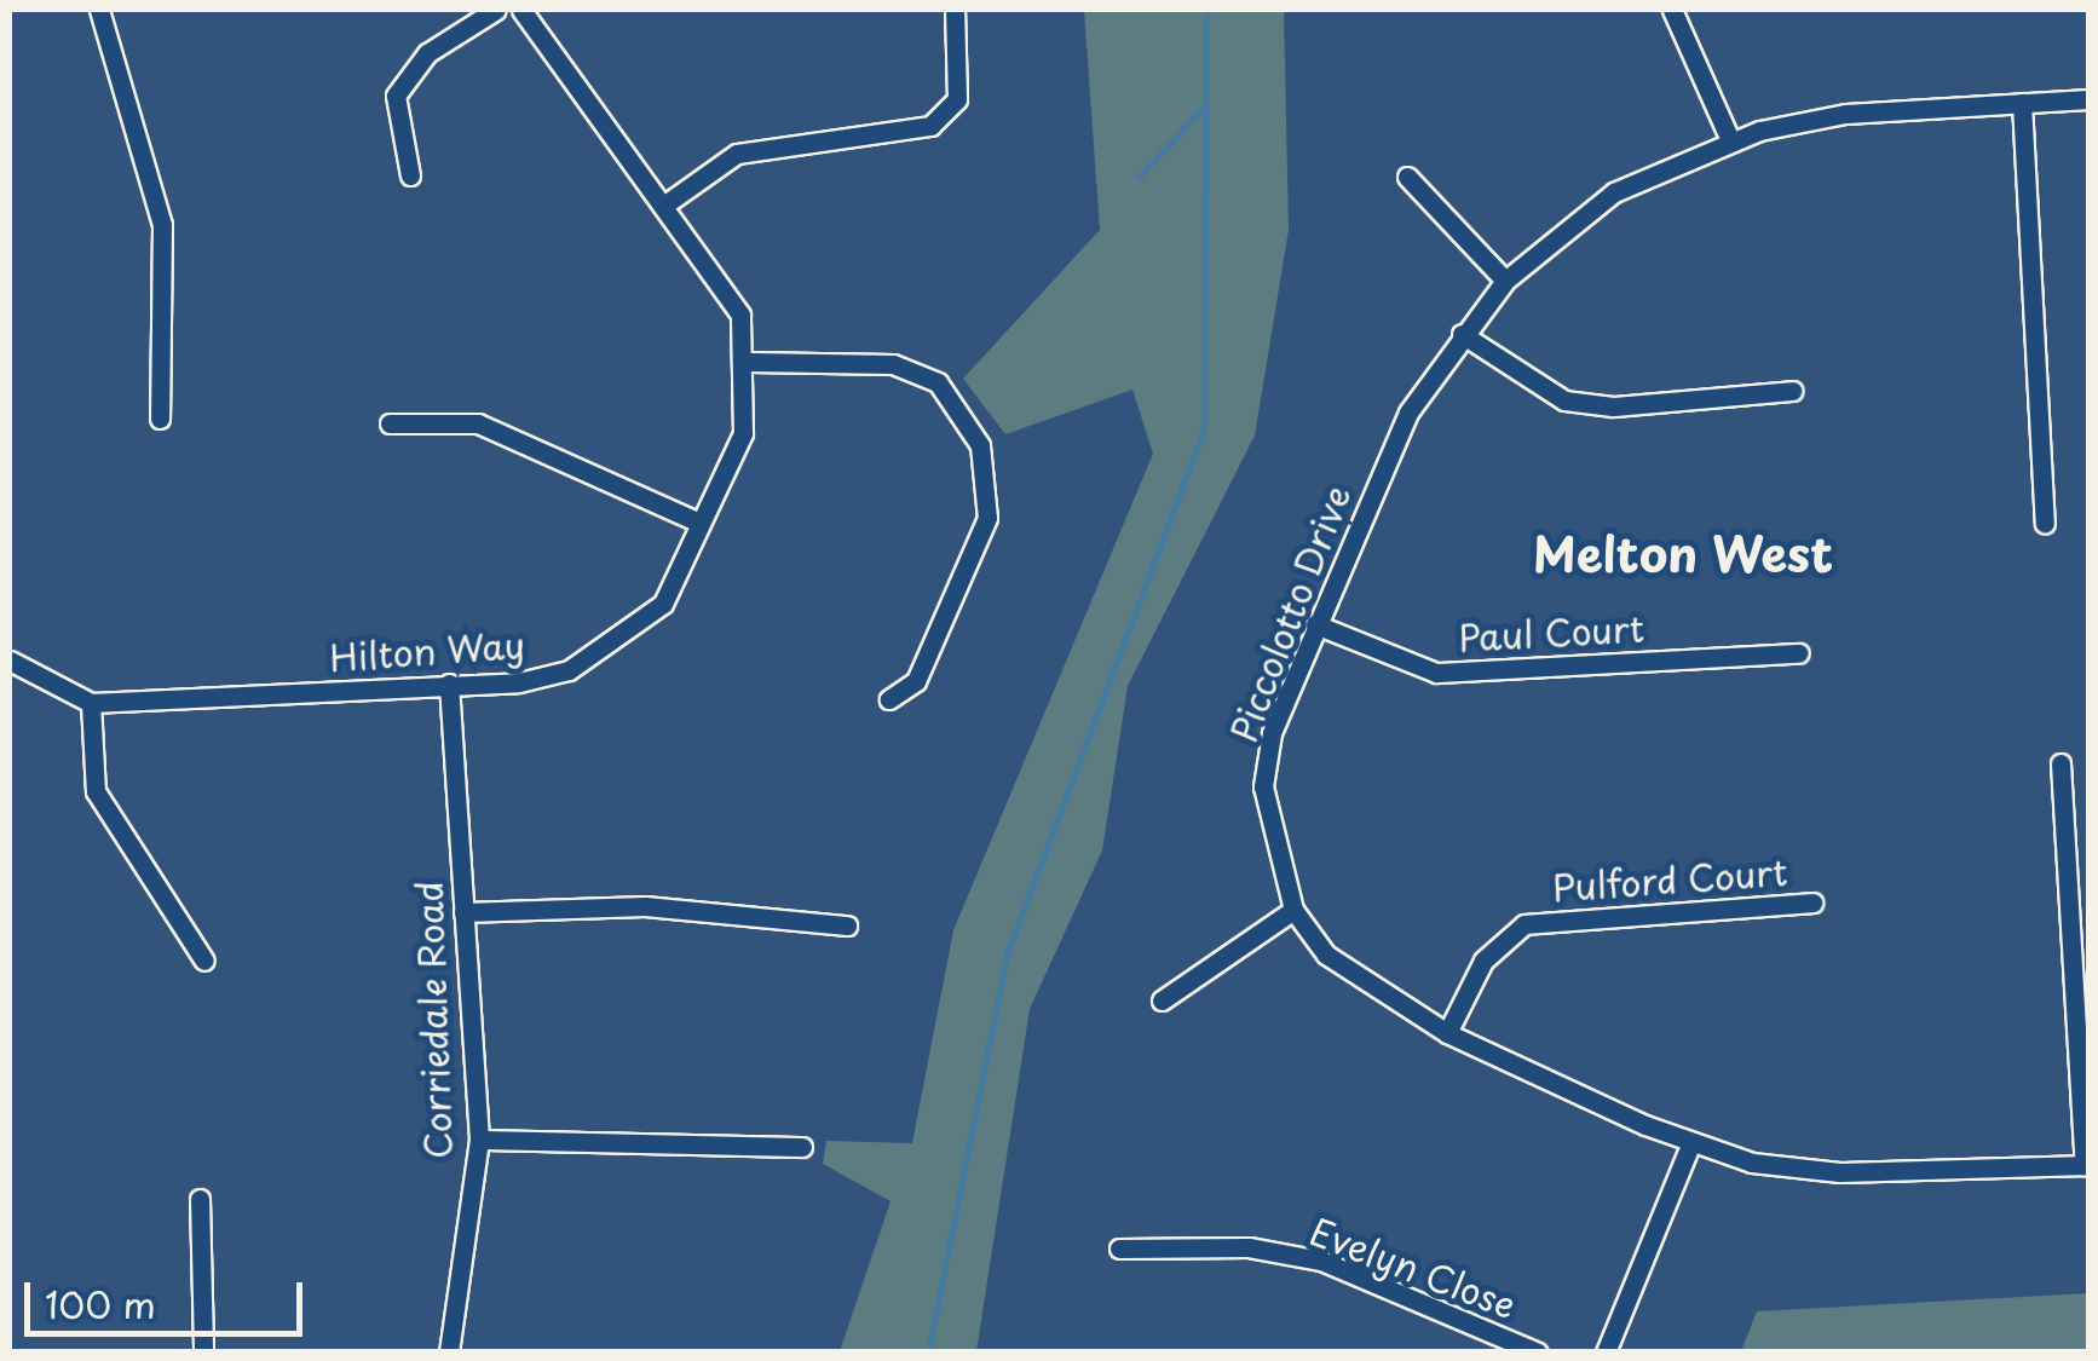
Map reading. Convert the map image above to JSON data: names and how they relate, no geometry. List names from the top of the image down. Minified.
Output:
{"streets":{"street":["Piccolotto Drive","Paul Court","Hilton Way","Pulford Court","Corriedale Road","Evelyn Close"]},"crossings":[["Piccolotto Drive","Paul Court"],["Piccolotto Drive","Pulford Court"],["Hilton Way","Corriedale Road"]],"districts":["Melton West"],"scale_bar":"100 m"}
